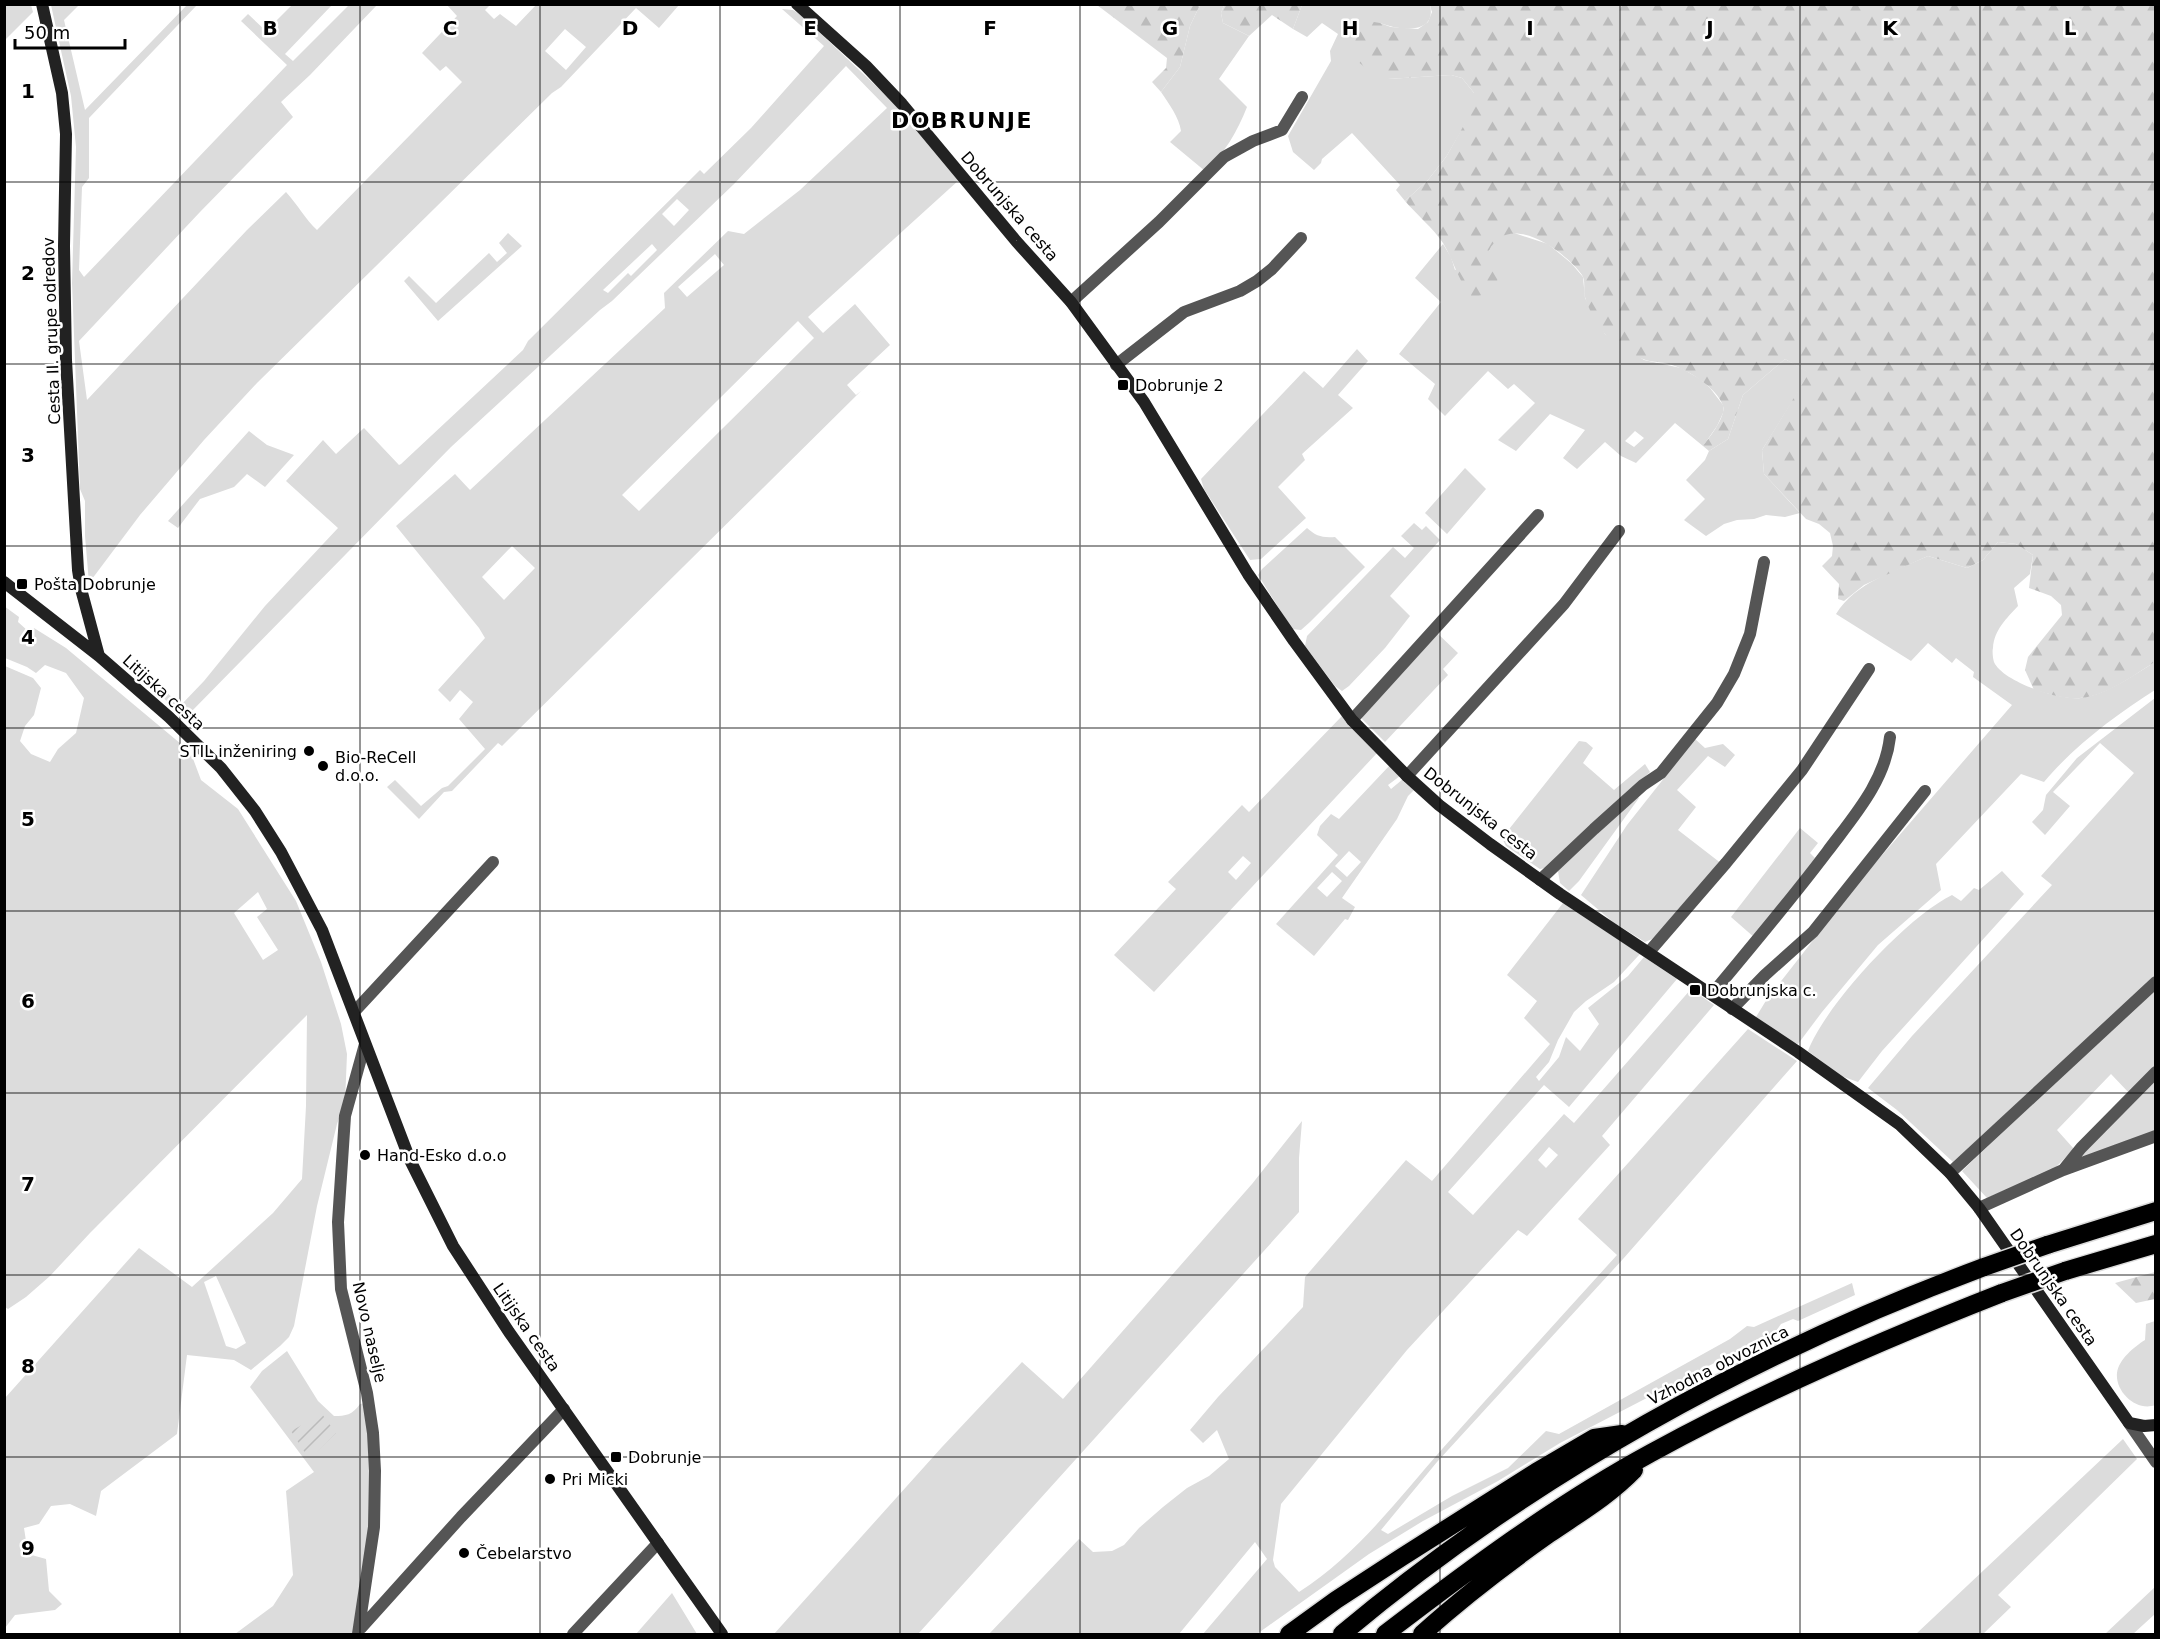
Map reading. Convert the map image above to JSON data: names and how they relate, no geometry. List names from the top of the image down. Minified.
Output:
{"streets":{"highway":["Vzhodna obvoznica"],"street":["Dobrunjska cesta","Cesta II. grupe odredov","Litijska cesta","Novo naselje"]},"crossings":[["Cesta II. grupe odredov","Litijska cesta"],["Litijska cesta","Novo naselje"]],"districts":["DOBRUNJE"],"places":{"transit":["Dobrunje 2","Pošta Dobrunje","Dobrunjska c.","Dobrunje"],"other":["STIL inženiring","Bio-ReCell d.o.o.","Hand-Esko d.o.o","Pri Micki","Čebelarstvo"]},"scale_bar":"50 m","grid":{"columns":["B","C","D","E","F","G","H","I","J","K","L"],"rows":["1","2","3","4","5","6","7","8","9"]}}
